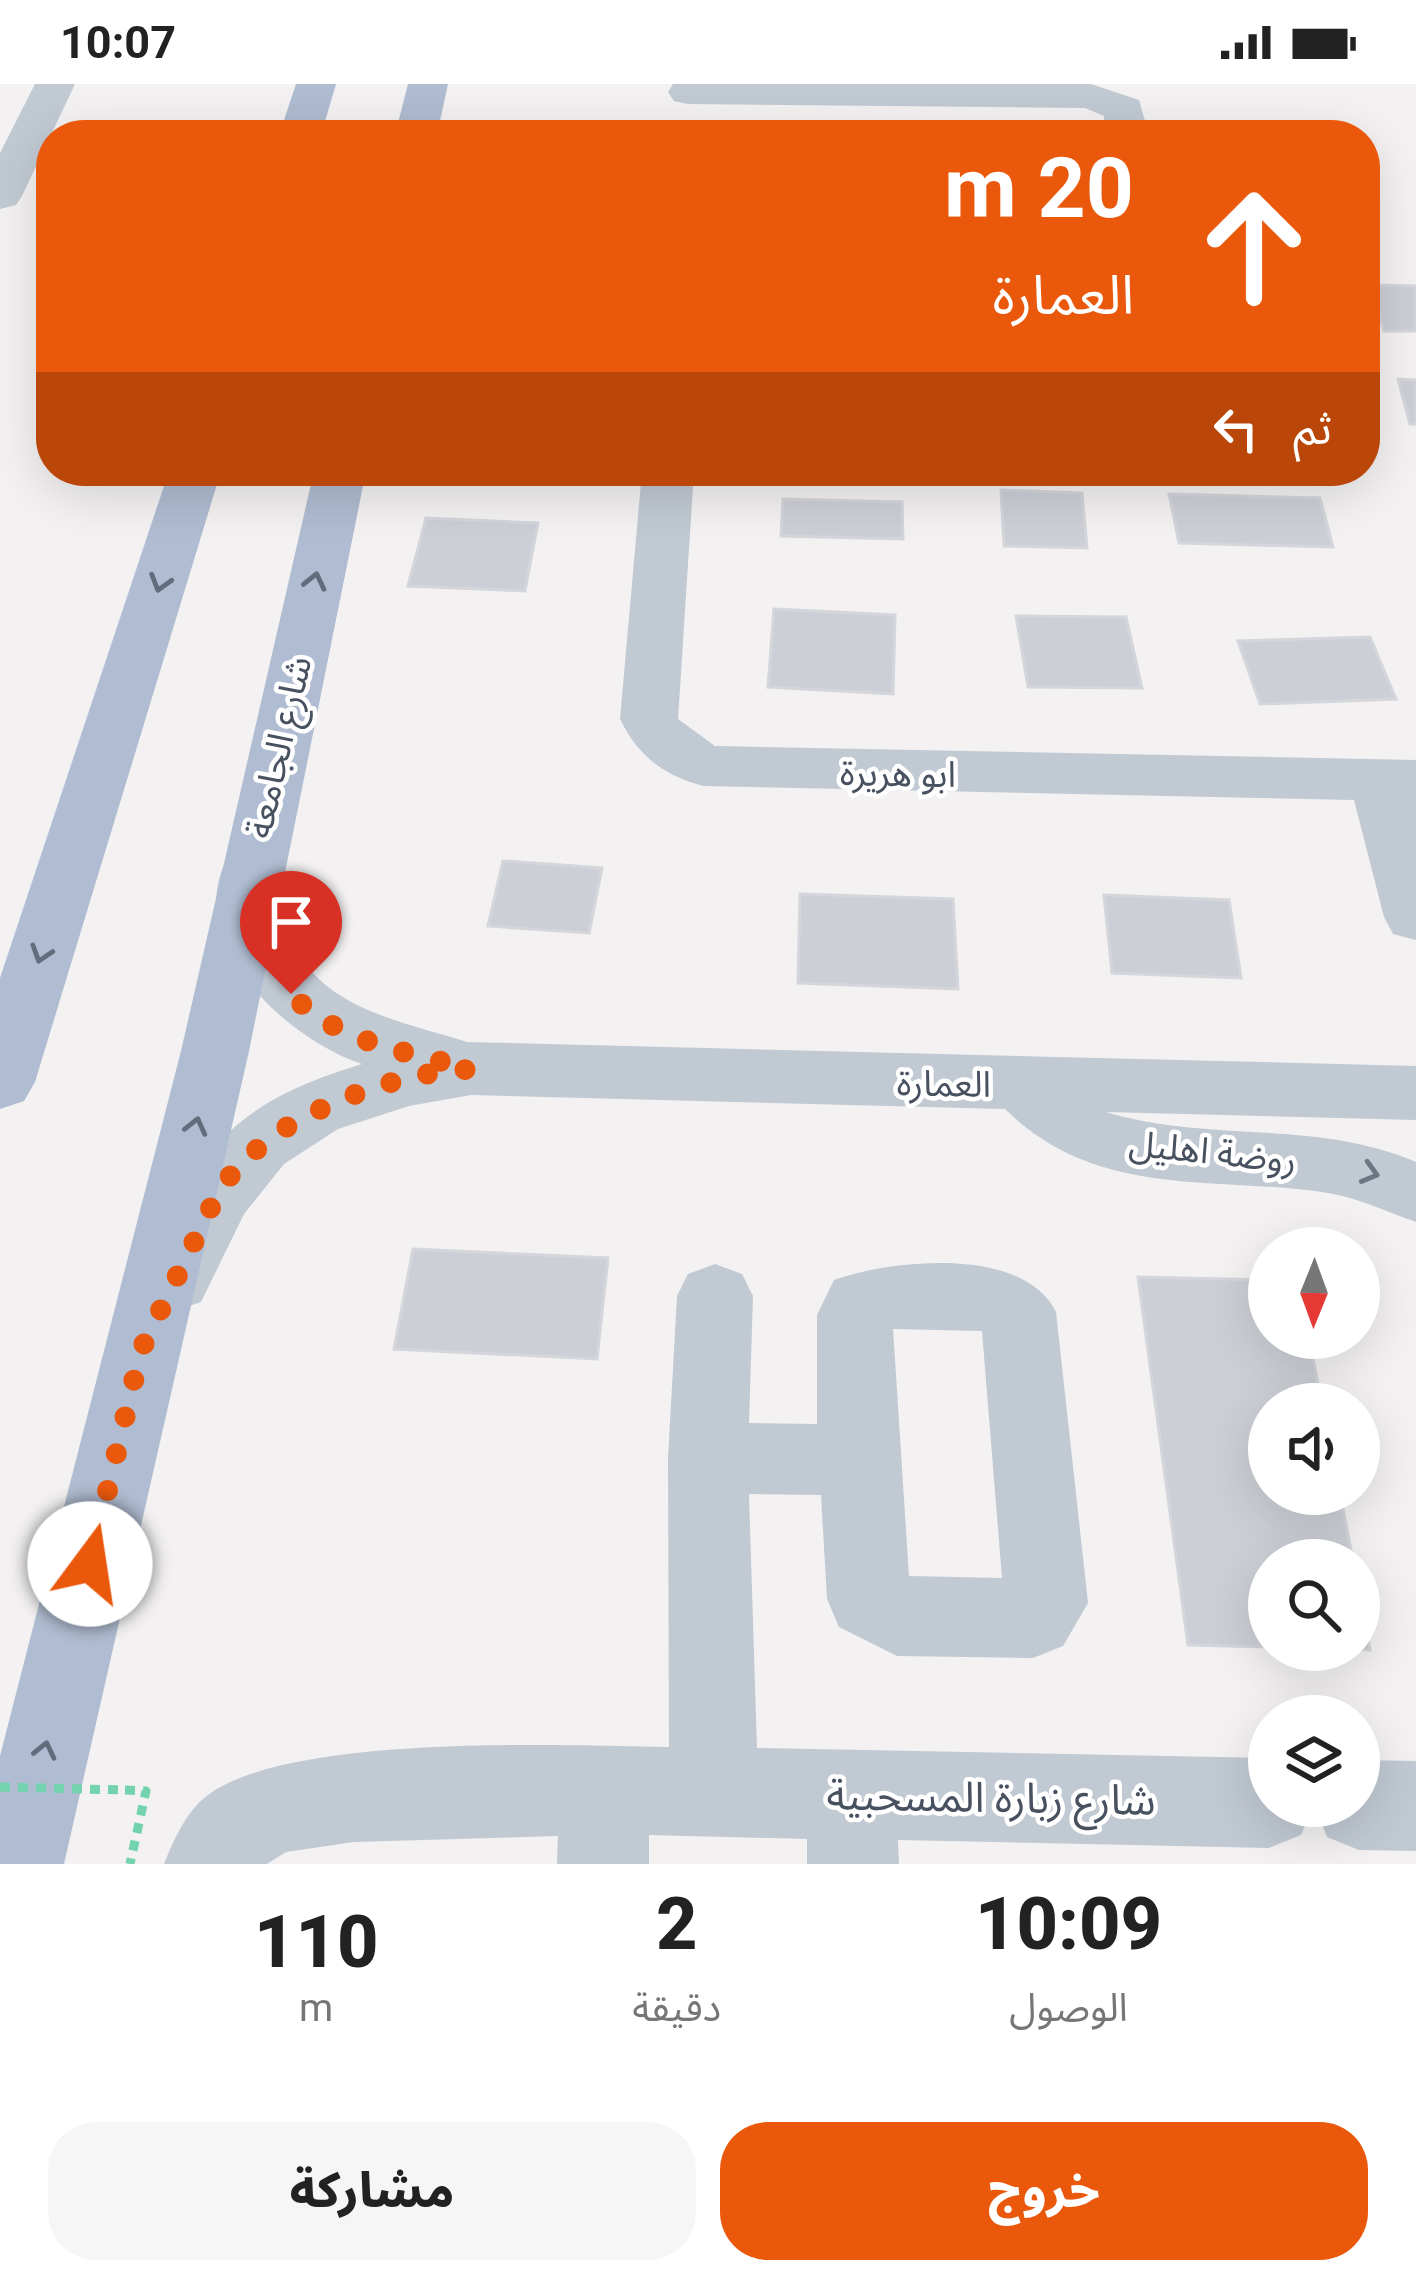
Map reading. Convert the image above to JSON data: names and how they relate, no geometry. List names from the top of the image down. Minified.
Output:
{"streets":{"main road":["شارع الجامعة"],"street":["ابو هريرة","العمارة","روضة اهليل","شارع زبارة المسحبية"]},"crossings":[["شارع الجامعة","العمارة"],["العمارة","روضة اهليل"]],"one_way":["روضة اهليل"],"north":"bottom","page":{"status":"10:07","turn":["20 m","العمارة"],"then":"ثم","eta":["10:09","الوصول","2","دقيقة","110","m"],"buttons":["خروج","مشاركة"]}}
